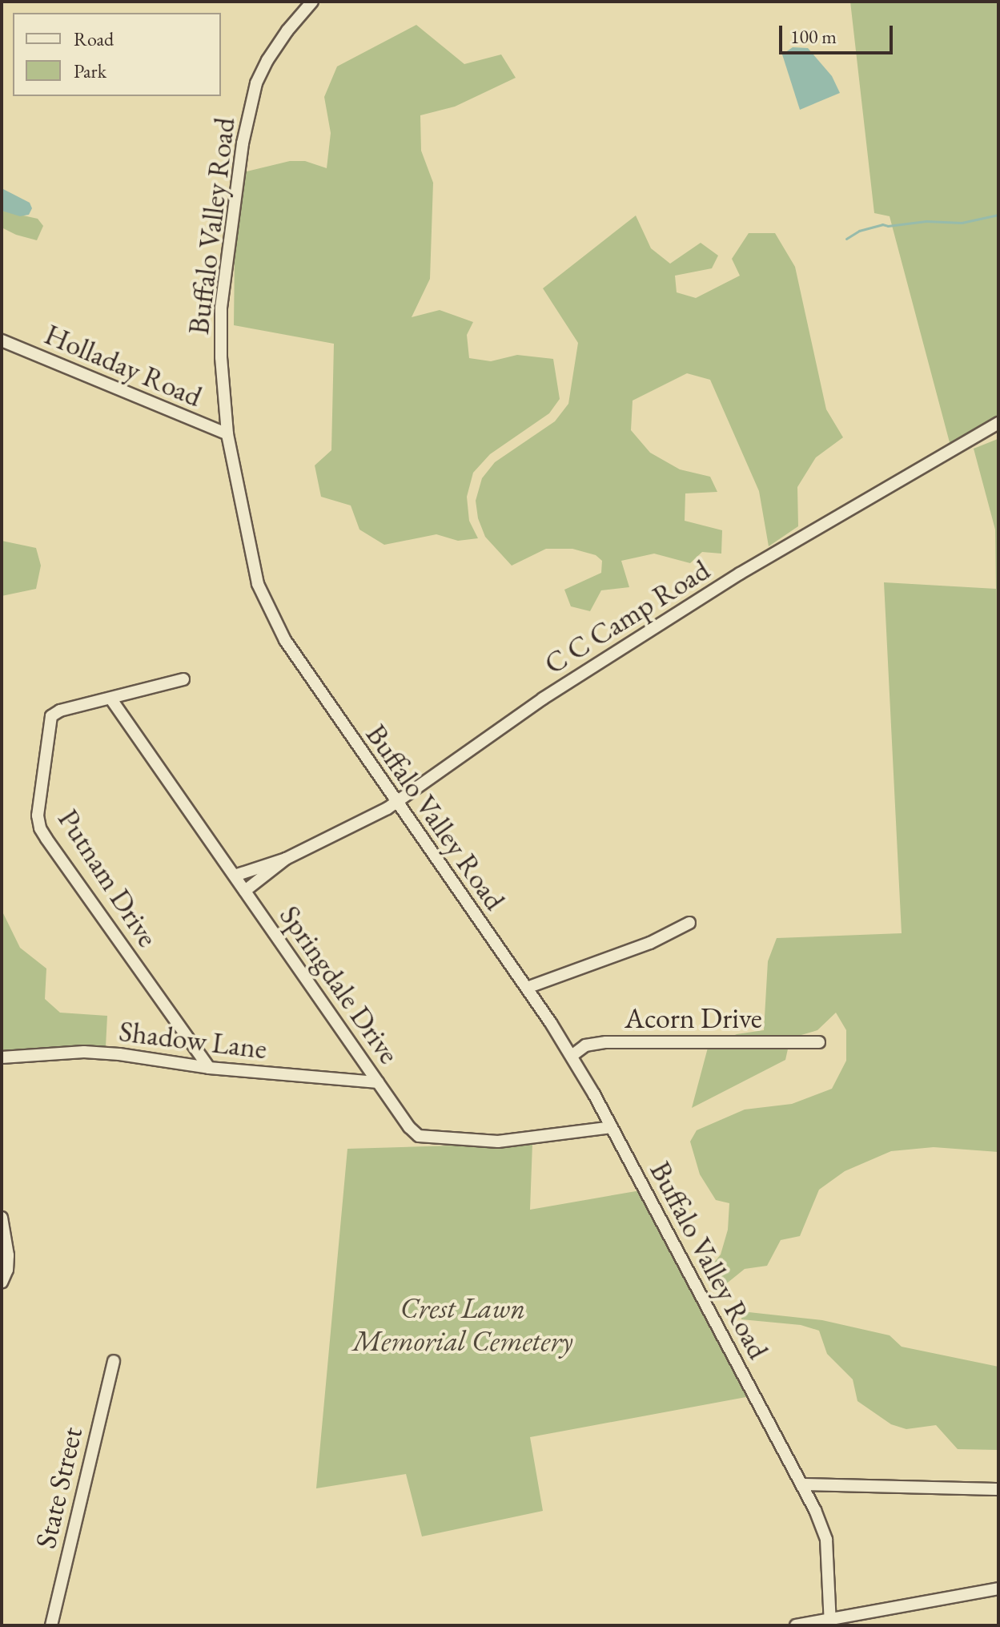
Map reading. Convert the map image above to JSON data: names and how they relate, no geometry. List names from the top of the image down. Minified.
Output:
{"streets":{"street":["Buffalo Valley Road","Holladay Road","C C Camp Road","Putnam Drive","Springdale Drive","Acorn Drive","Shadow Lane","State Street"]},"crossings":[["Buffalo Valley Road","Holladay Road"],["Buffalo Valley Road","C C Camp Road"],["Buffalo Valley Road","Springdale Drive"],["Buffalo Valley Road","Acorn Drive"],["Putnam Drive","Springdale Drive"],["Putnam Drive","Shadow Lane"],["Springdale Drive","Shadow Lane"]],"parks":["Crest Lawn Memorial Cemetery"],"legend":["Road","Park"],"scale_bar":"100 m"}
